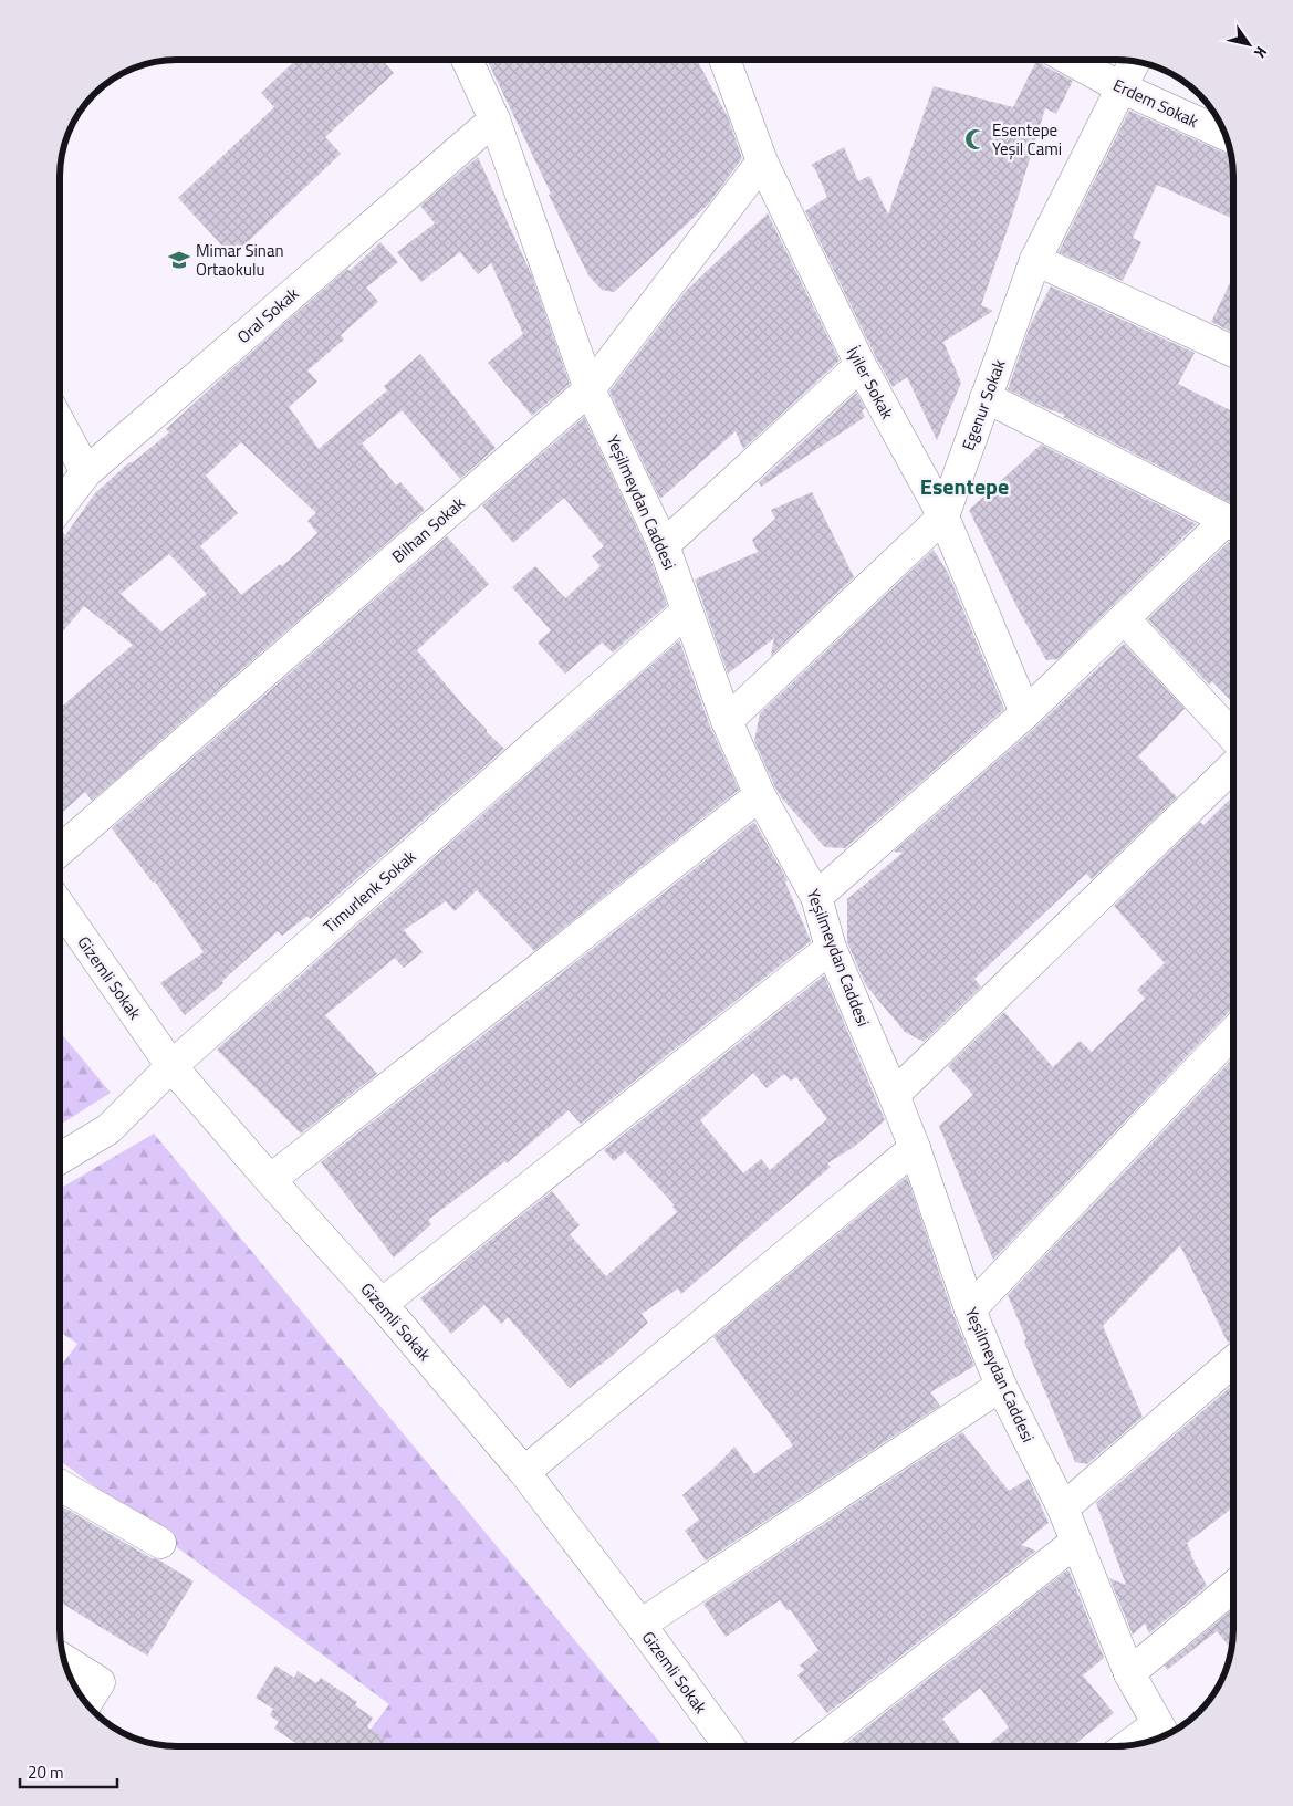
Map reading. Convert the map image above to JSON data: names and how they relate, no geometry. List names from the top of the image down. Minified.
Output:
{"streets":{"street":["Erdem Sokak","Oral Sokak","İyiler Sokak","Egenur Sokak","Yeşilmeydan Caddesi","Bilhan Sokak","Timurlenk Sokak","Gizemli Sokak"]},"crossings":[["Erdem Sokak","Egenur Sokak"],["Oral Sokak","Yeşilmeydan Caddesi"],["İyiler Sokak","Egenur Sokak"],["İyiler Sokak","Bilhan Sokak"],["Egenur Sokak","Yeşilmeydan Caddesi"],["Yeşilmeydan Caddesi","Bilhan Sokak"],["Yeşilmeydan Caddesi","Timurlenk Sokak"],["Timurlenk Sokak","Gizemli Sokak"]],"districts":["Esentepe"],"places":{"mosque":["Esentepe Yeşil Cami"],"school or university":["Mimar Sinan Ortaokulu"]},"scale_bar":"20 m","north":"bottom right"}
